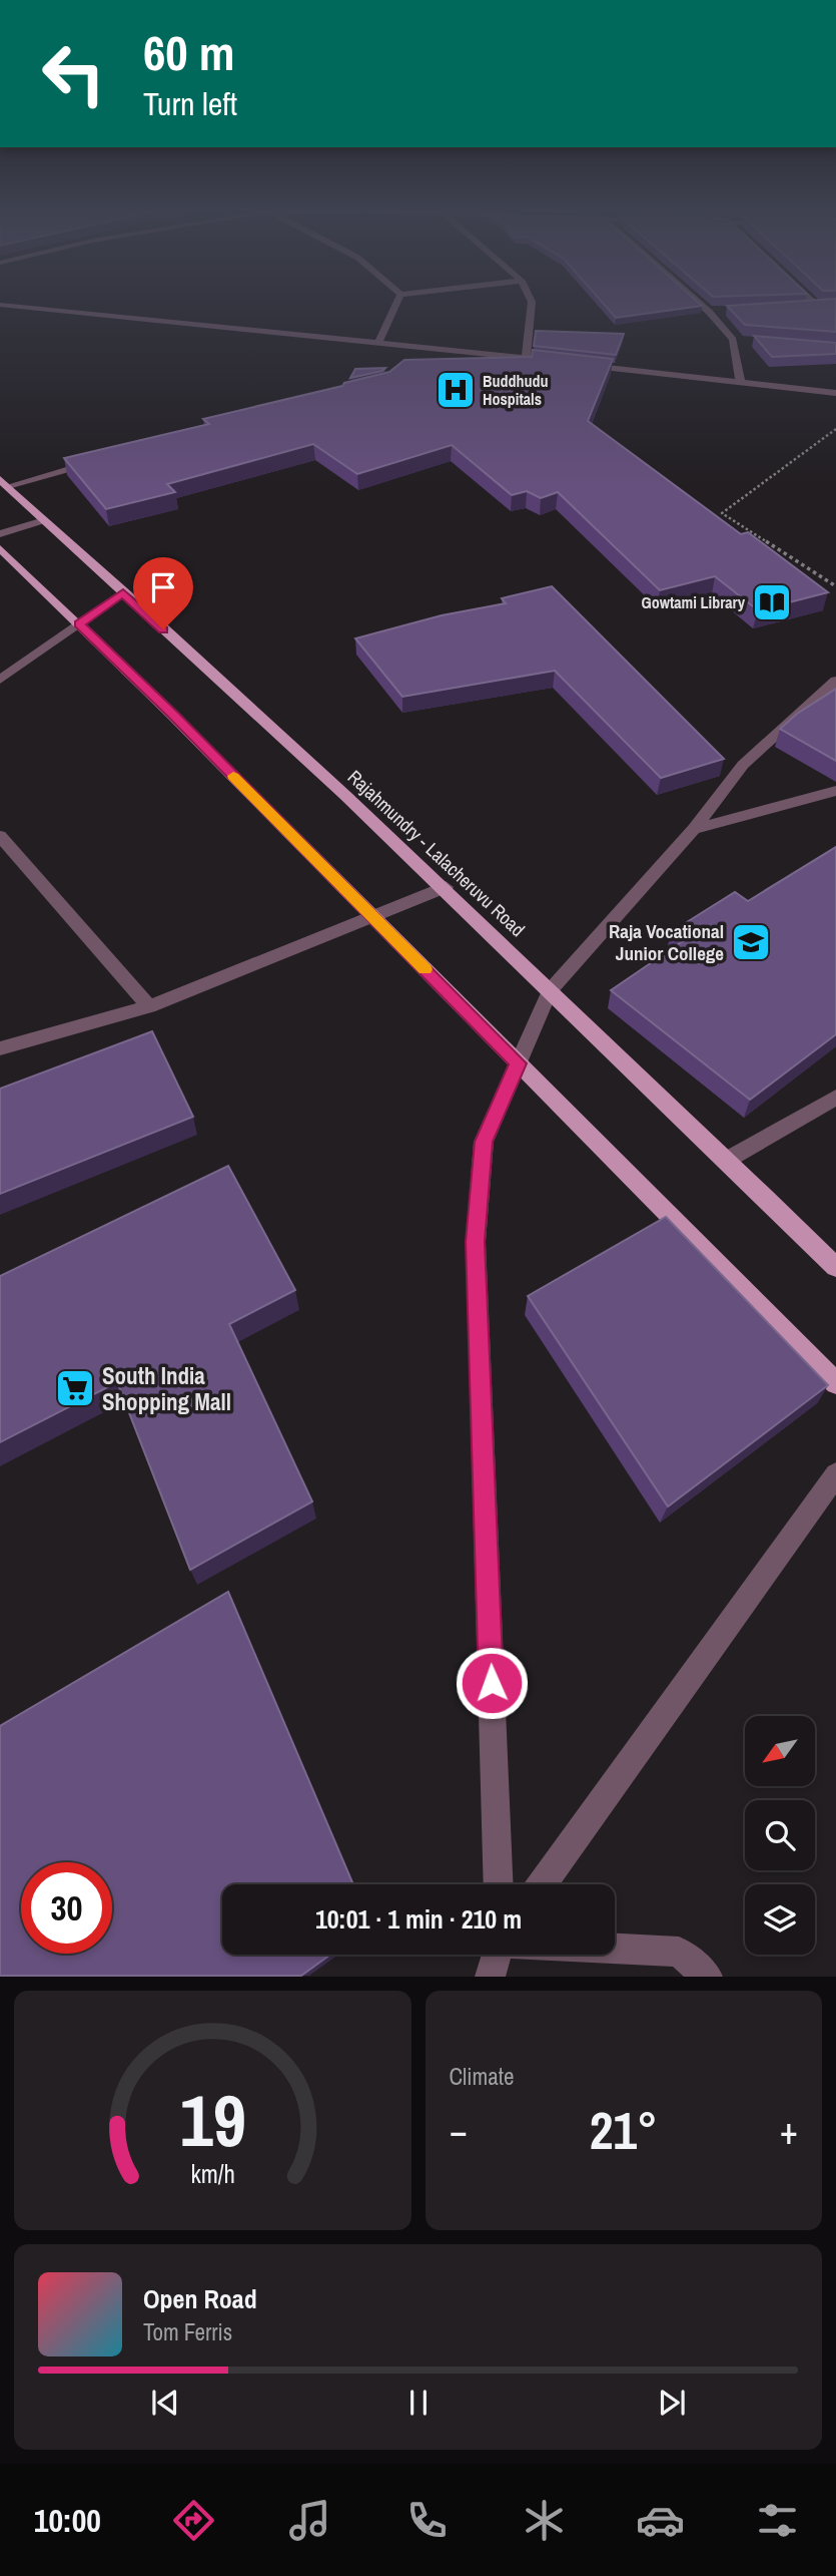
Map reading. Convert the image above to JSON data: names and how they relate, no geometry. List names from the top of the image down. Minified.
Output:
{"streets":{"main road":["Rajahmundry - Lalacheruvu Road"]},"places":{"hospital":["Buddhudu Hospitals"],"library":["Gowtami Library"],"school or university":["Raja Vocational Junior College"],"supermarket":["South India Shopping Mall"]},"north":"bottom left","page":{"turn":["60 m","Turn left"],"limit":"30","trip":"10:01 · 1 min · 210 m","tile":"Climate","heat":["−","21°","+"],"song":["Open Road","Tom Ferris"],"tabs":"10:00","gauge":["19","km/h"]}}
